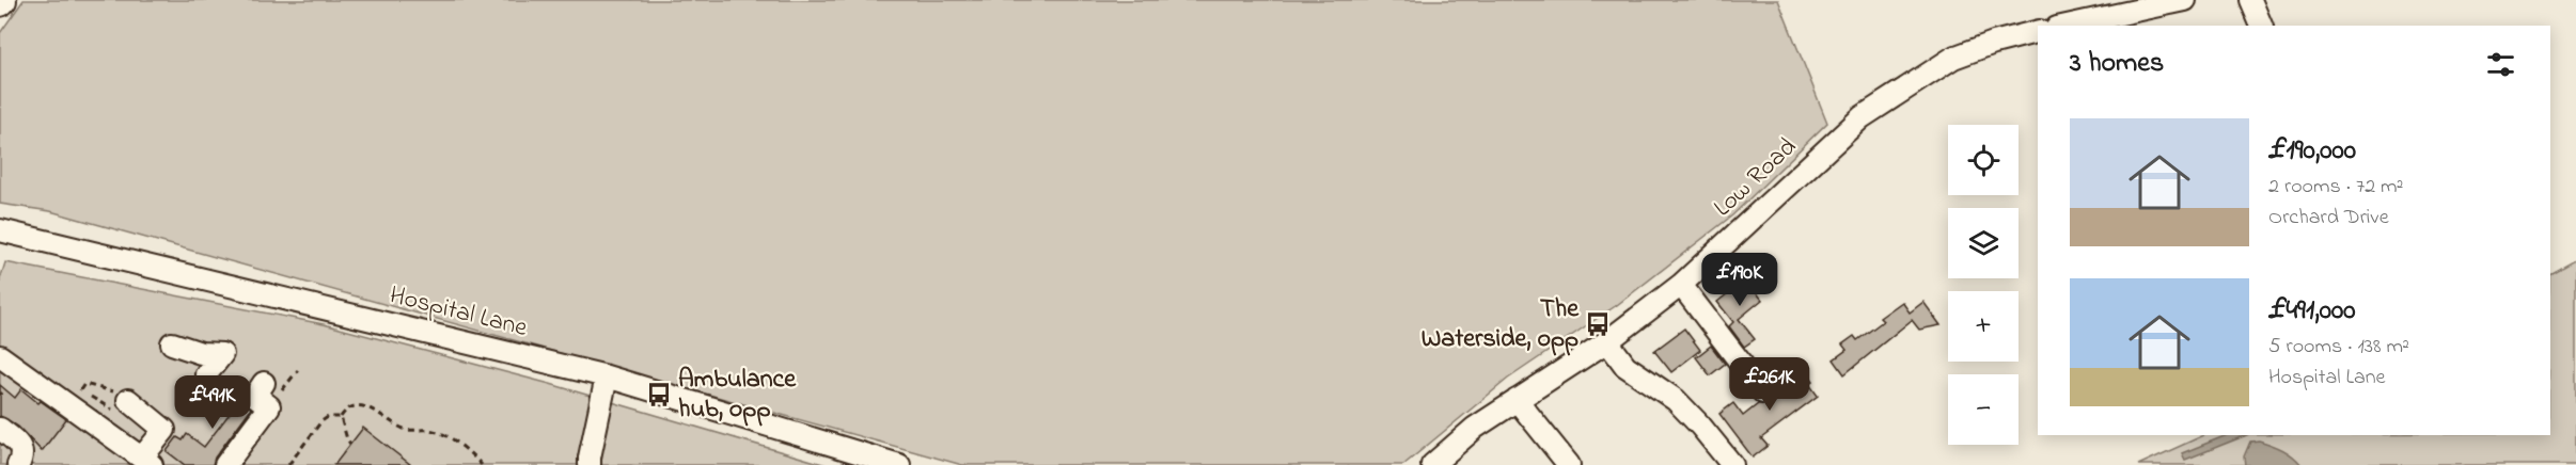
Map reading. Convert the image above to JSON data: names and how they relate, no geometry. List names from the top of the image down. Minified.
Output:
{"streets":{"street":["Low Road","Hospital Lane"]},"places":{"bus stop":["The Waterside, opp","Ambulance hub, opp"]},"page":{"heading":"3 homes","list":[{"name":"£190,000","note":"2 rooms · 72 m² · Orchard Drive"},{"name":"£491,000","note":"5 rooms · 138 m² · Hospital Lane"}],"map_buttons":["+","−"],"price":["£190K","£261K","£491K"]}}
